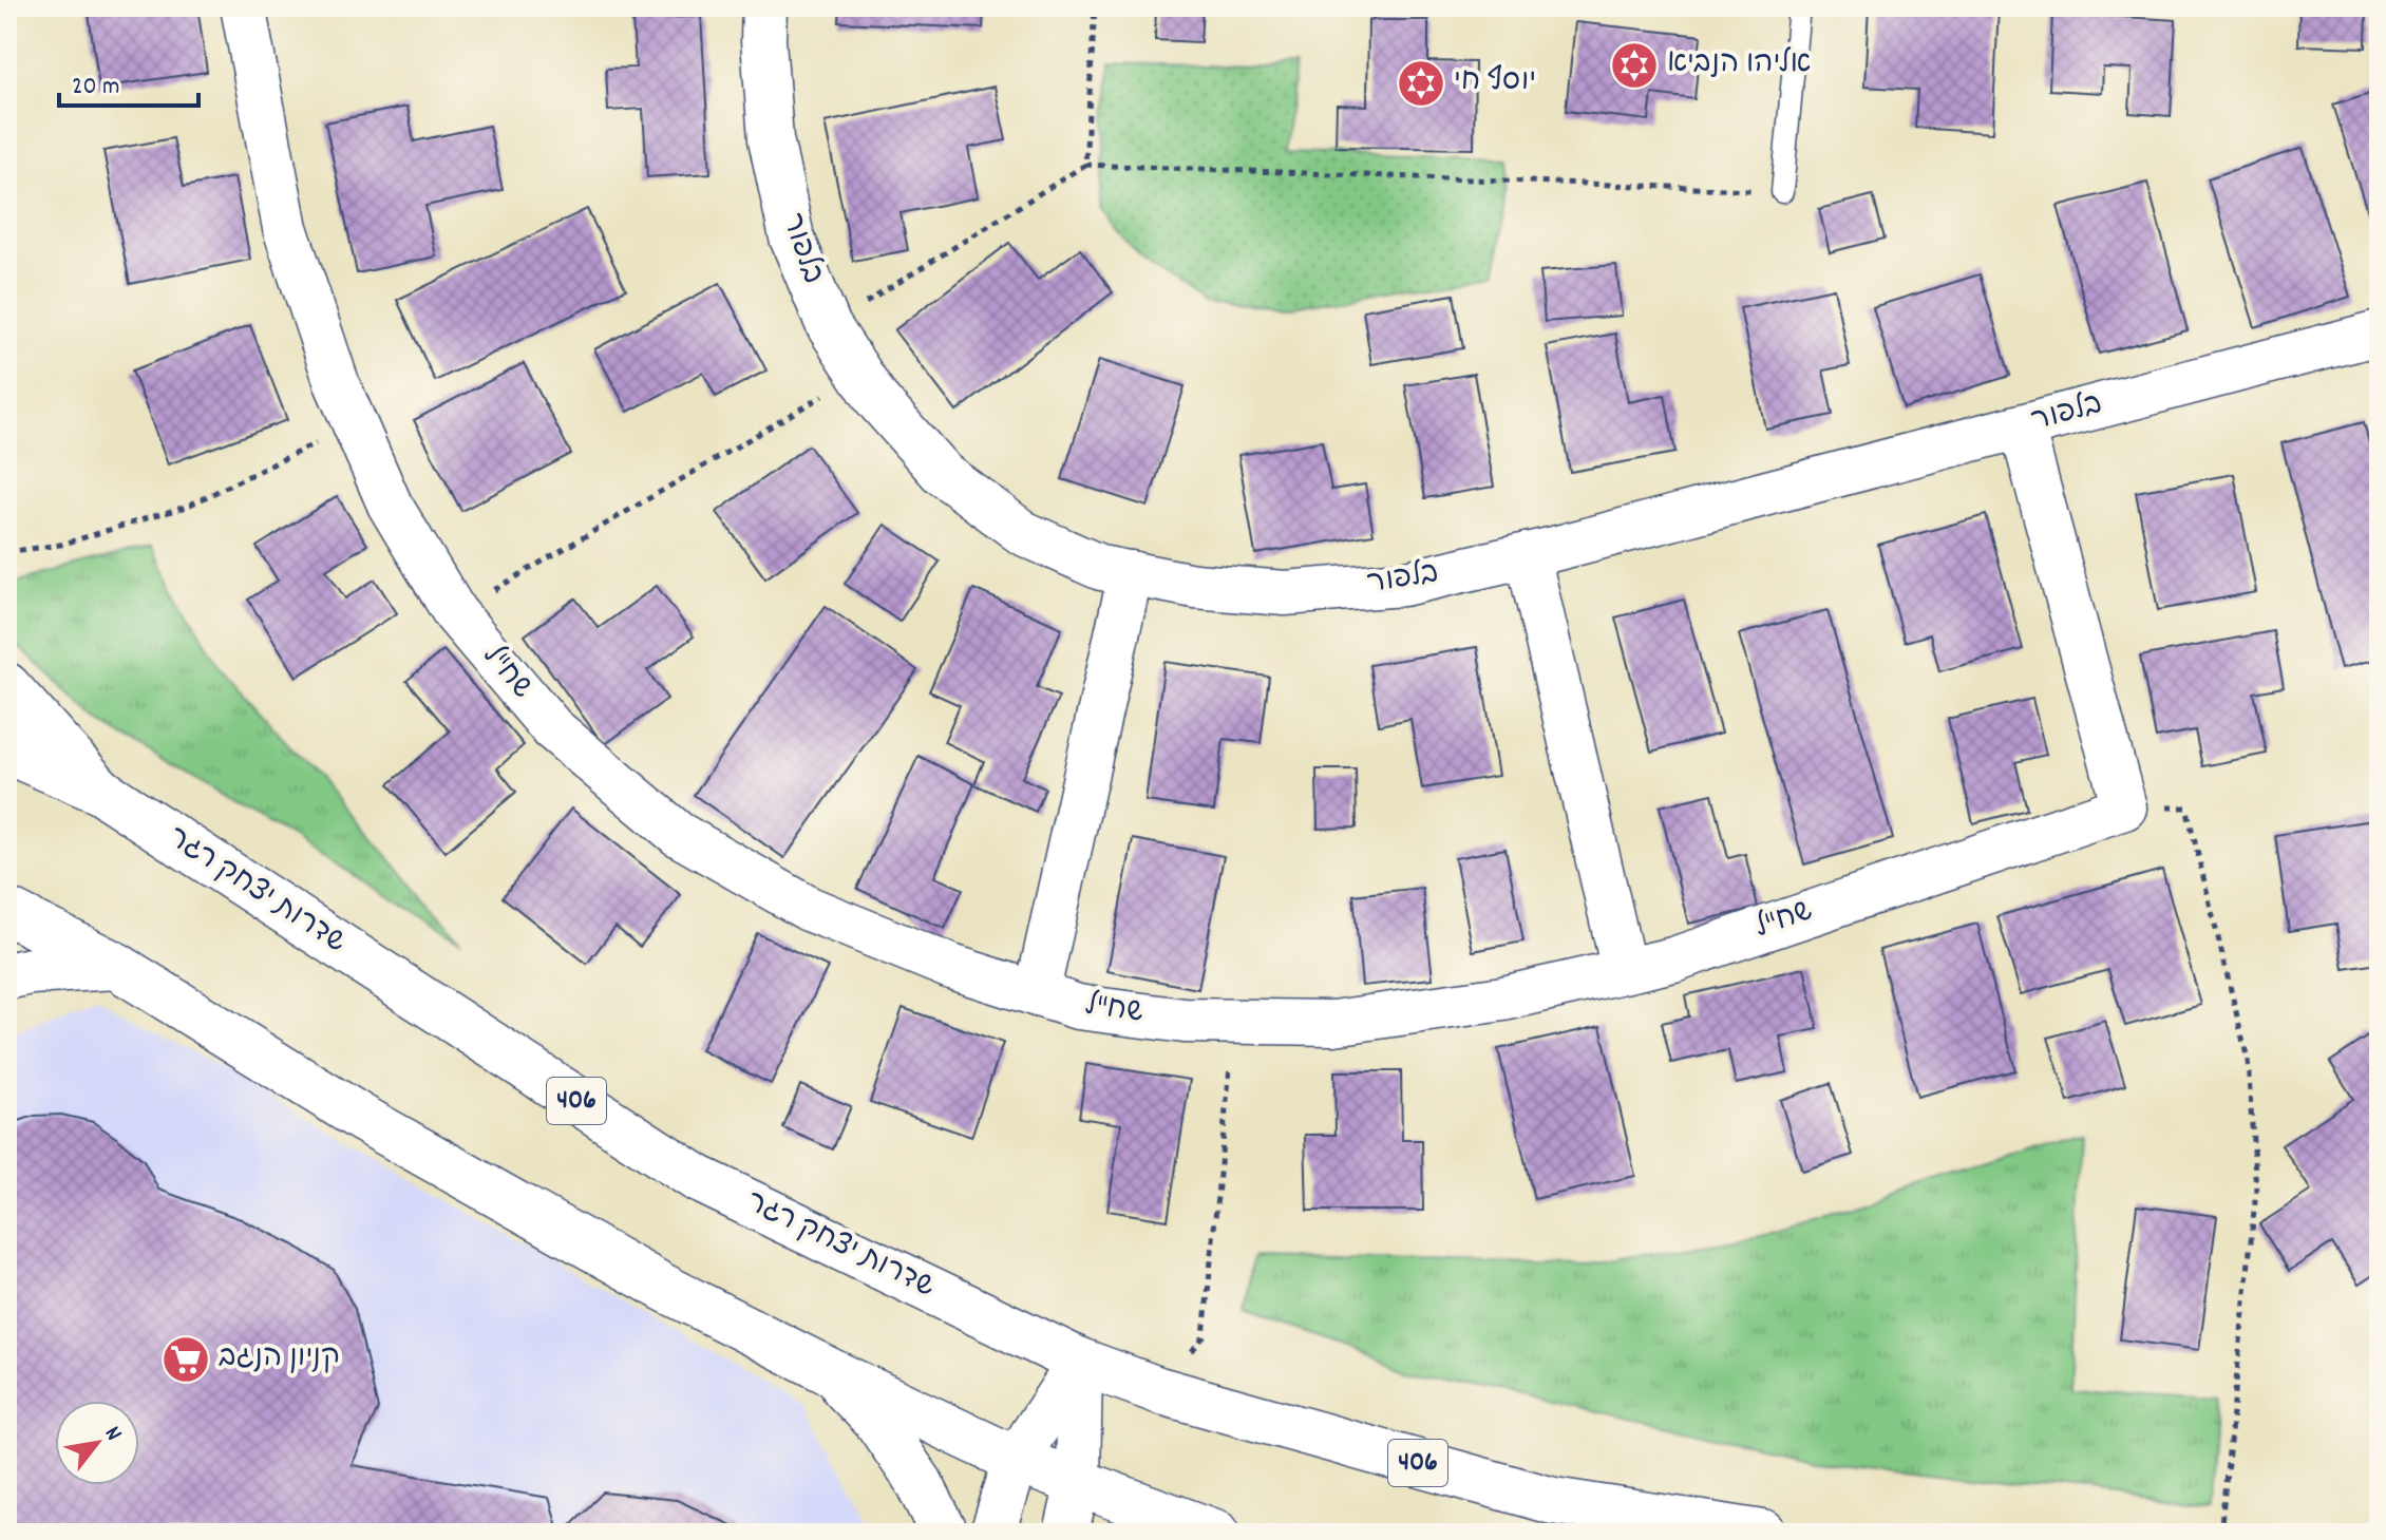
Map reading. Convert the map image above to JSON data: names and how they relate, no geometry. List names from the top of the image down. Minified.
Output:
{"streets":{"main road":["שדרות יצחק רגר","406"],"street":["בלפור","שח\"ל"]},"places":{"synagogue":["אליהו הנביא","יוסף חי"],"supermarket":["קניון הנגב"]},"scale_bar":"20 m","north":"top right"}
